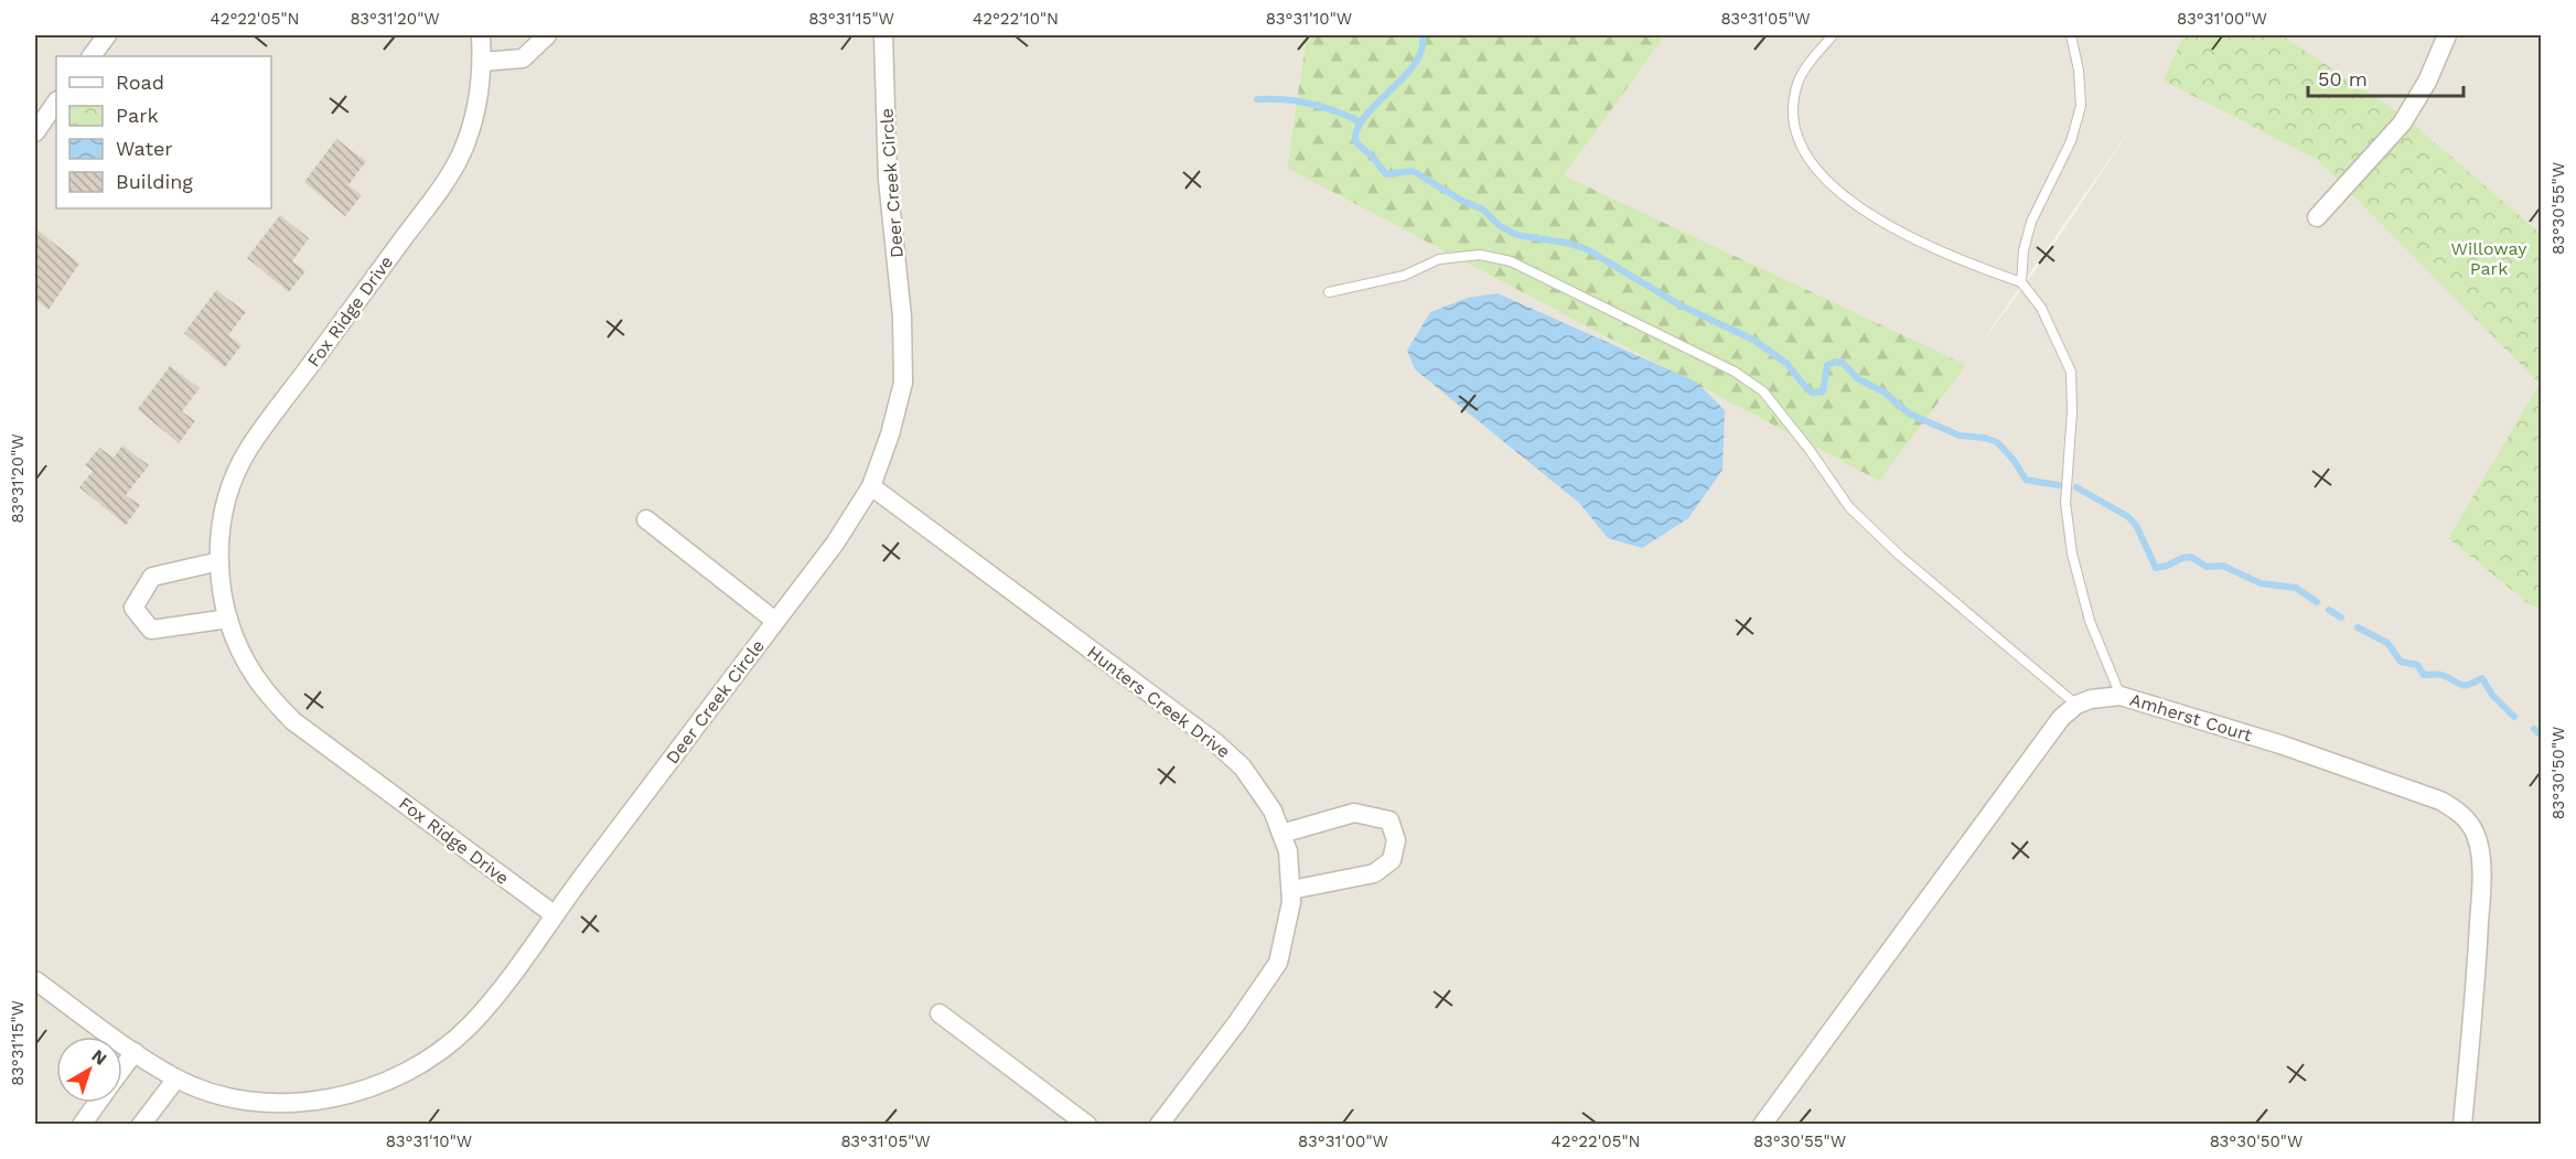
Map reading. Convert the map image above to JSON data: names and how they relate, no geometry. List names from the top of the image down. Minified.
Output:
{"streets":{"street":["Deer Creek Circle","Fox Ridge Drive","Hunters Creek Drive","Amherst Court"]},"crossings":[["Deer Creek Circle","Fox Ridge Drive"],["Deer Creek Circle","Hunters Creek Drive"]],"parks":["Willoway Park"],"legend":["Road","Park","Water","Building"],"scale_bar":"50 m","north":"top right","coordinates":["42°22'05\"N","83°31'20\"W","83°31'15\"W","42°22'10\"N","83°31'10\"W","83°31'05\"W","83°31'00\"W","83°30'55\"W","83°30'50\"W"]}
